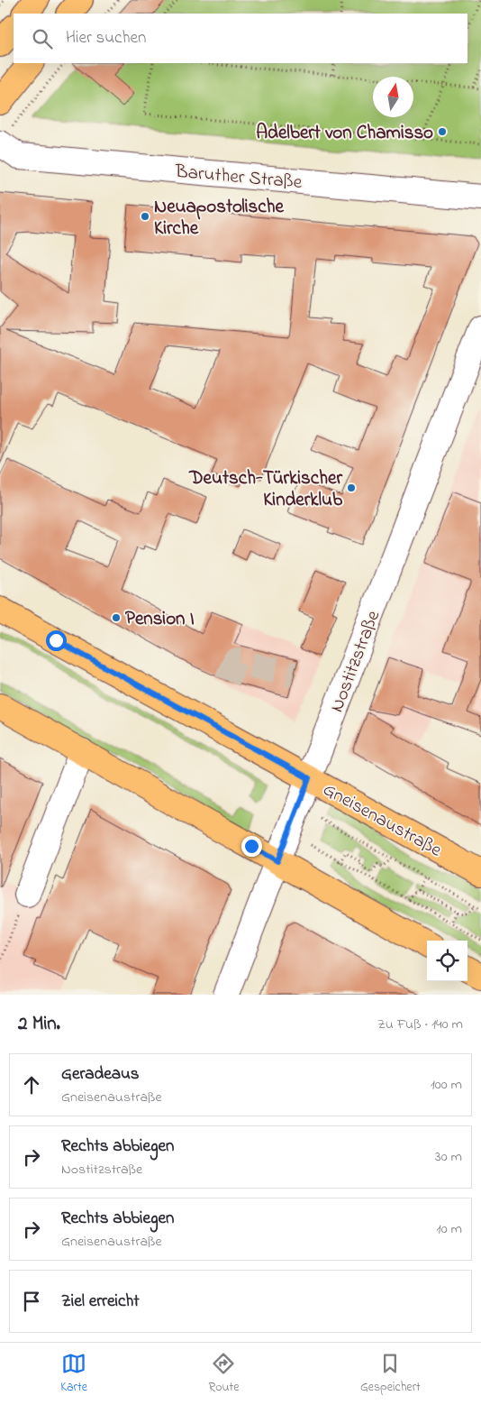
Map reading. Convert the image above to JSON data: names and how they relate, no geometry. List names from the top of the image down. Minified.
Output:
{"streets":{"main road":["Gneisenaustraße"],"street":["Baruther Straße","Nostitzstraße"]},"crossings":[["Nostitzstraße","Gneisenaustraße"]],"places":["Adelbert von Chamisso","Neuapostolische Kirche","Deutsch-Türkischer Kinderklub","Pension I"],"north":"top","page":{"search":"Hier suchen","heading":["2 Min.","Zu Fuß · 140 m"],"list":[["Geradeaus","Gneisenaustraße","100 m"],["Rechts abbiegen","Nostitzstraße","30 m"],["Rechts abbiegen","Gneisenaustraße","10 m"],"Ziel erreicht"],"nav":["Karte","Route","Gespeichert"]}}
